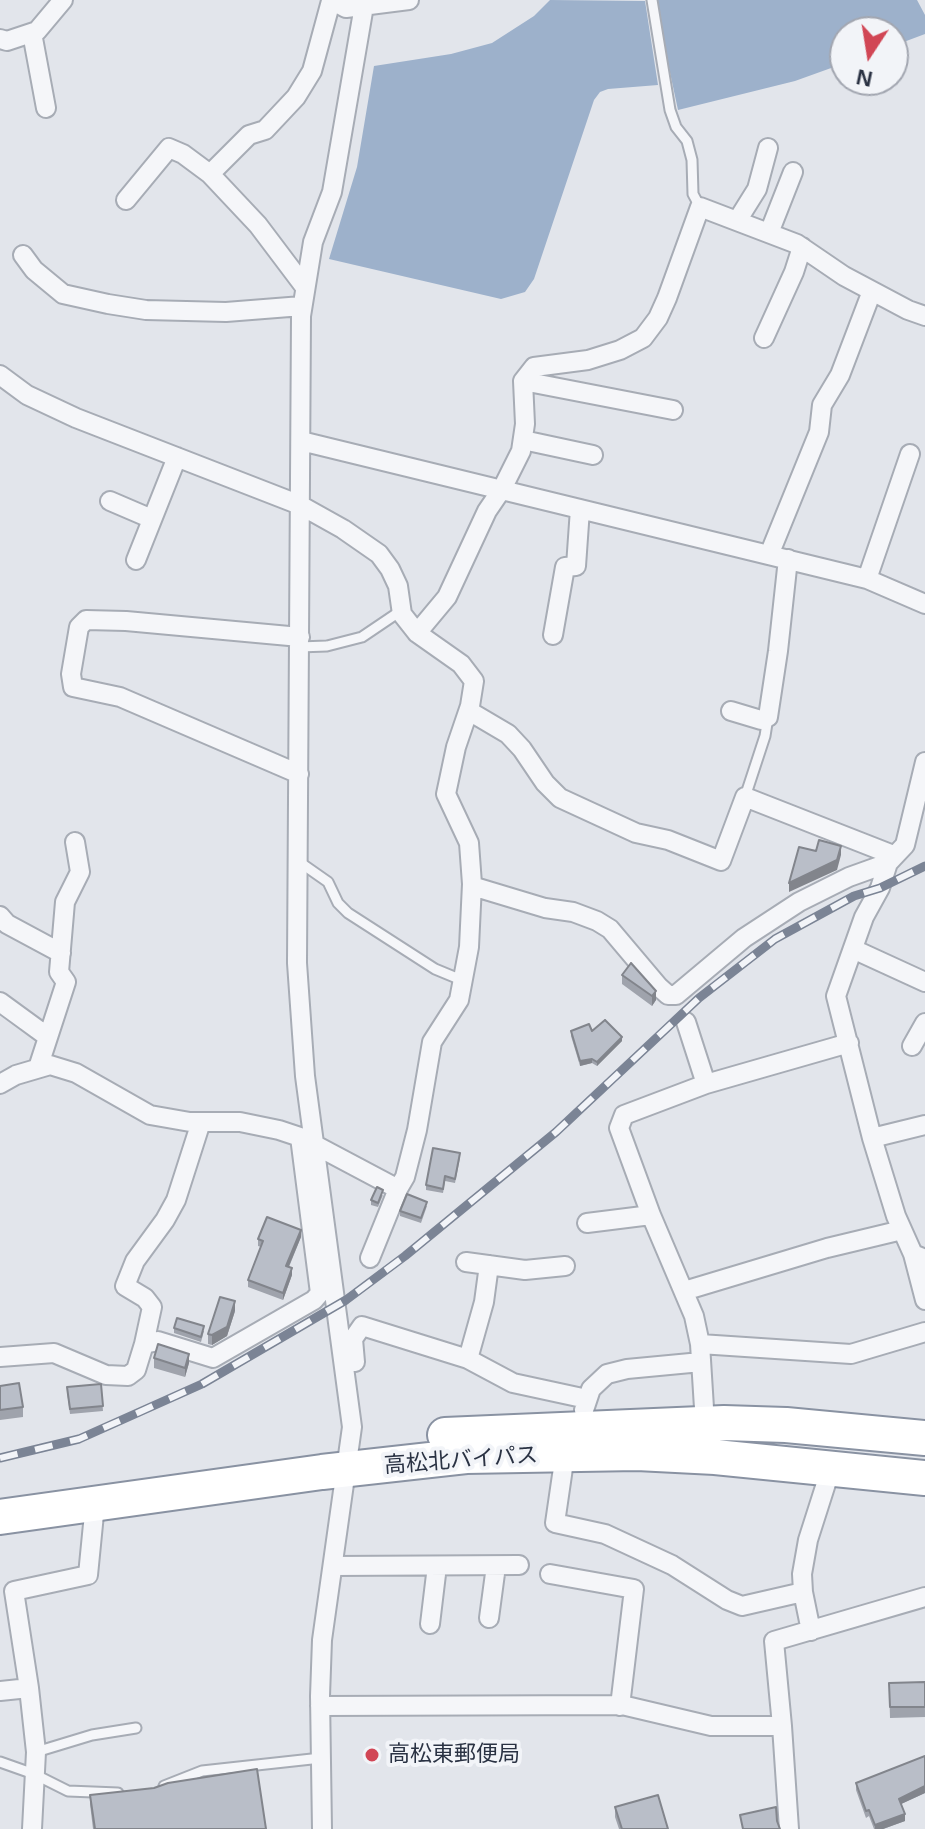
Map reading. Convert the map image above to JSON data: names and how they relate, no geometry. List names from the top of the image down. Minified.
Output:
{"streets":{"highway":["高松北バイパス"]},"places":["高松東郵便局"],"north":"bottom"}
